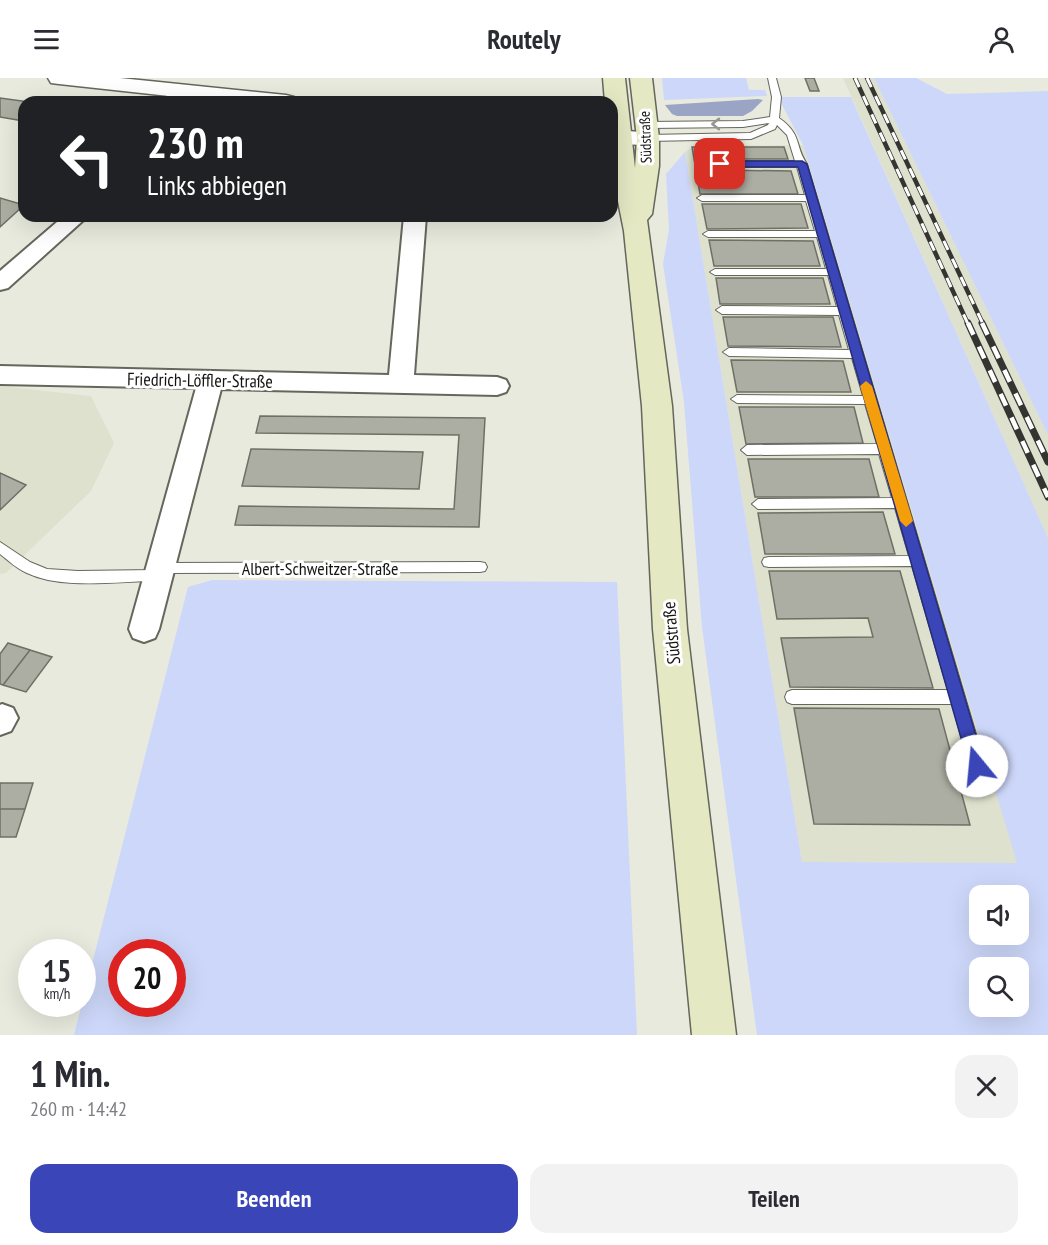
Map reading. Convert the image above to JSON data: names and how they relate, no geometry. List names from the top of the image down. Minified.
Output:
{"streets":{"main road":["Südstraße"],"street":["Friedrich-Löffler-Straße"],"lane":["Albert-Schweitzer-Straße"]},"page":{"header":"Routely","turn":["230 m","Links abbiegen"],"speed":"15 km/h","limit":"20","heading":["1 Min.","260 m · 14:42"],"buttons":["Beenden","Teilen"]}}
